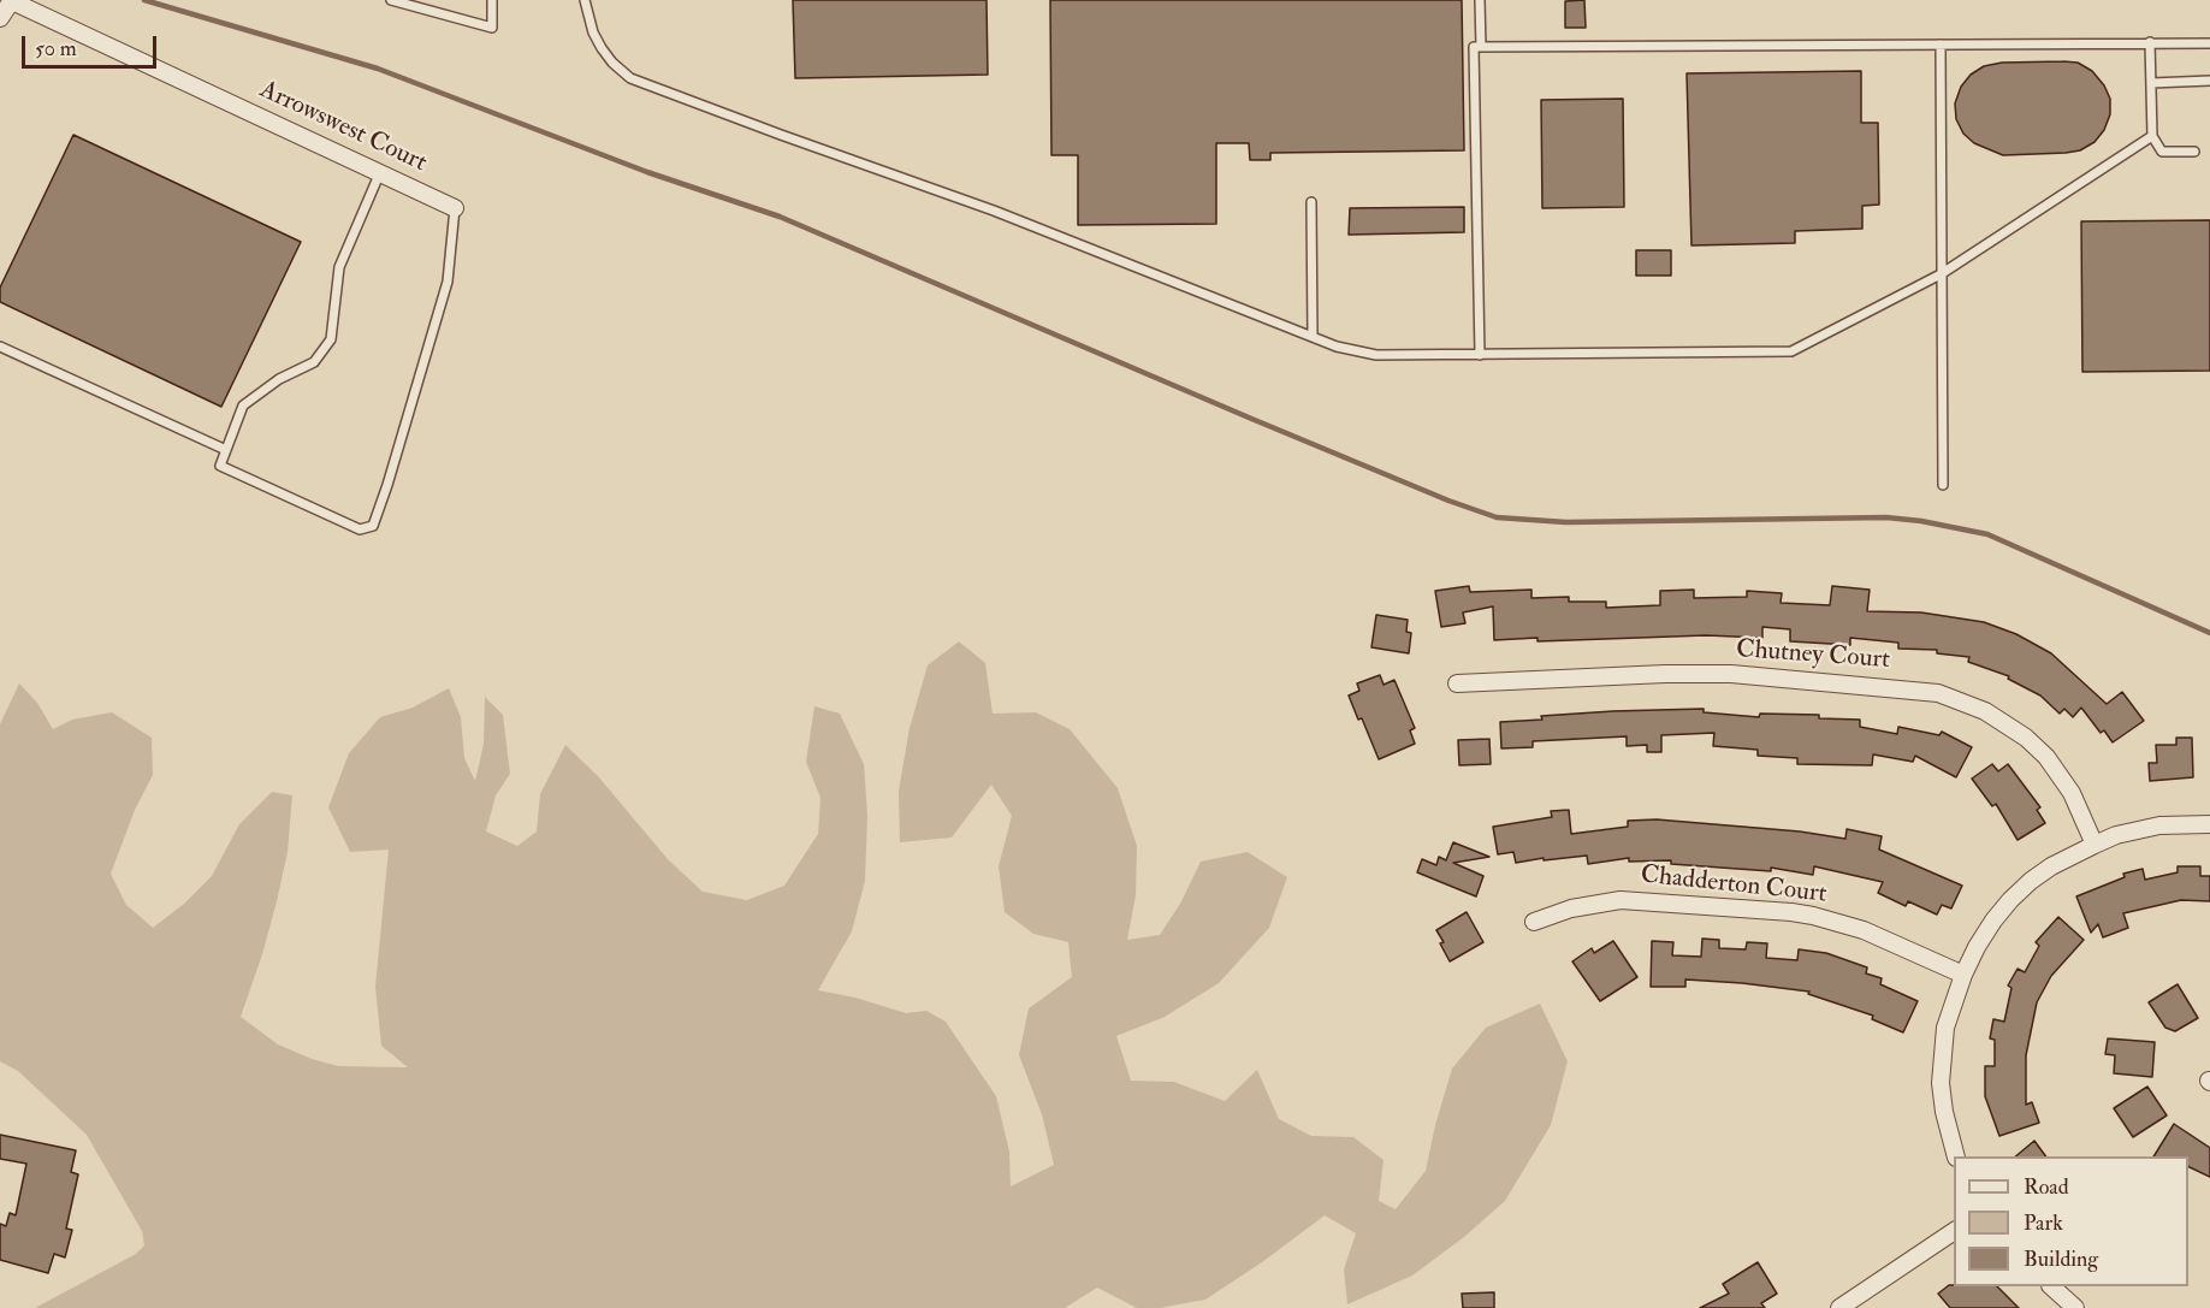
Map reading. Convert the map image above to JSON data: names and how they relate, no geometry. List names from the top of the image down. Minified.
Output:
{"streets":{"street":["Arrowswest Court","Chutney Court","Chadderton Court"]},"legend":["Road","Park","Building"],"scale_bar":"50 m"}
